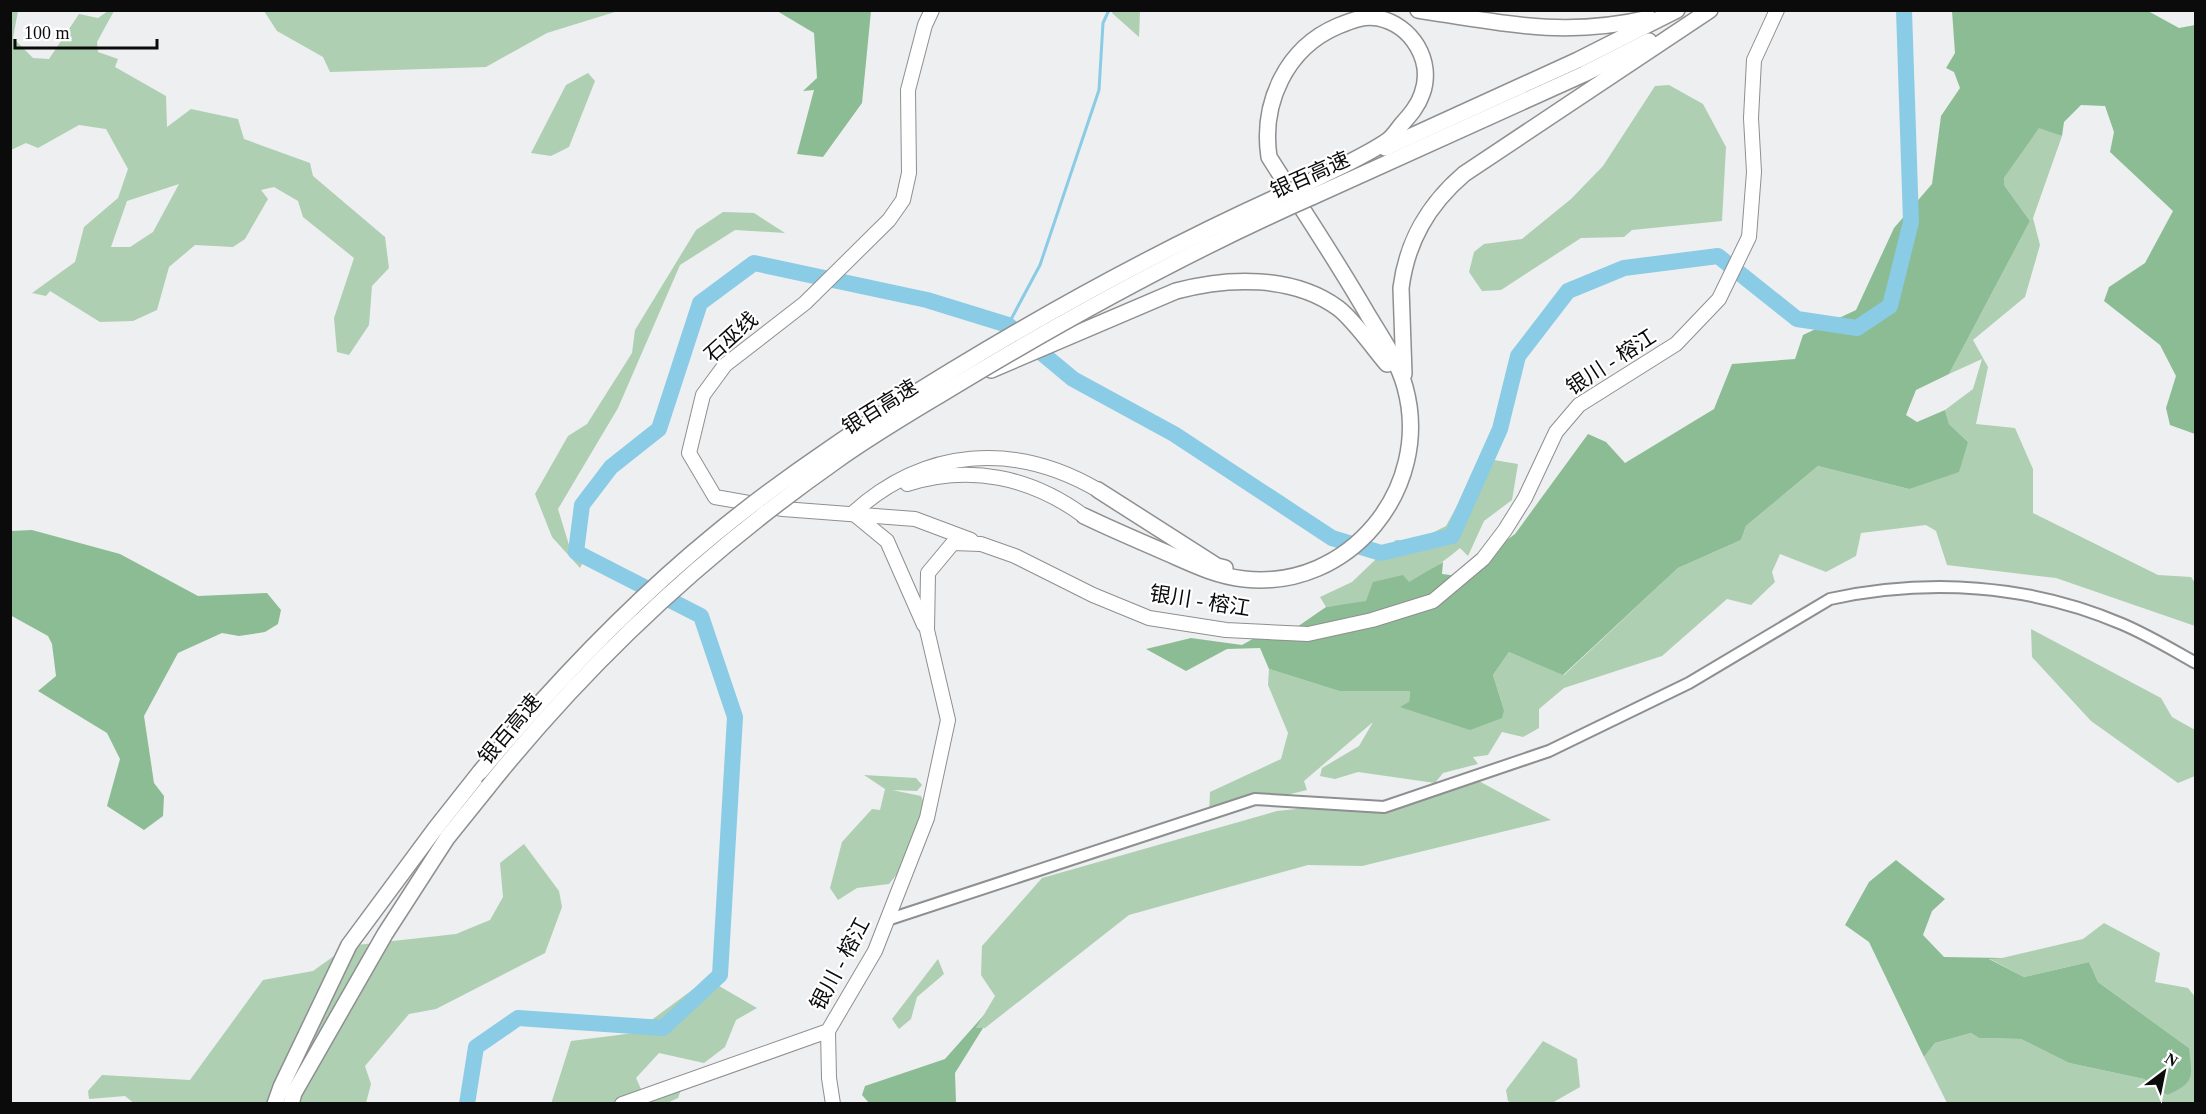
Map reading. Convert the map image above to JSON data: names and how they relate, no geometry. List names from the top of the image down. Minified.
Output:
{"streets":{"highway":["银百高速","石巫线","银川 - 榕江"]},"scale_bar":"100 m","north":"top right"}
